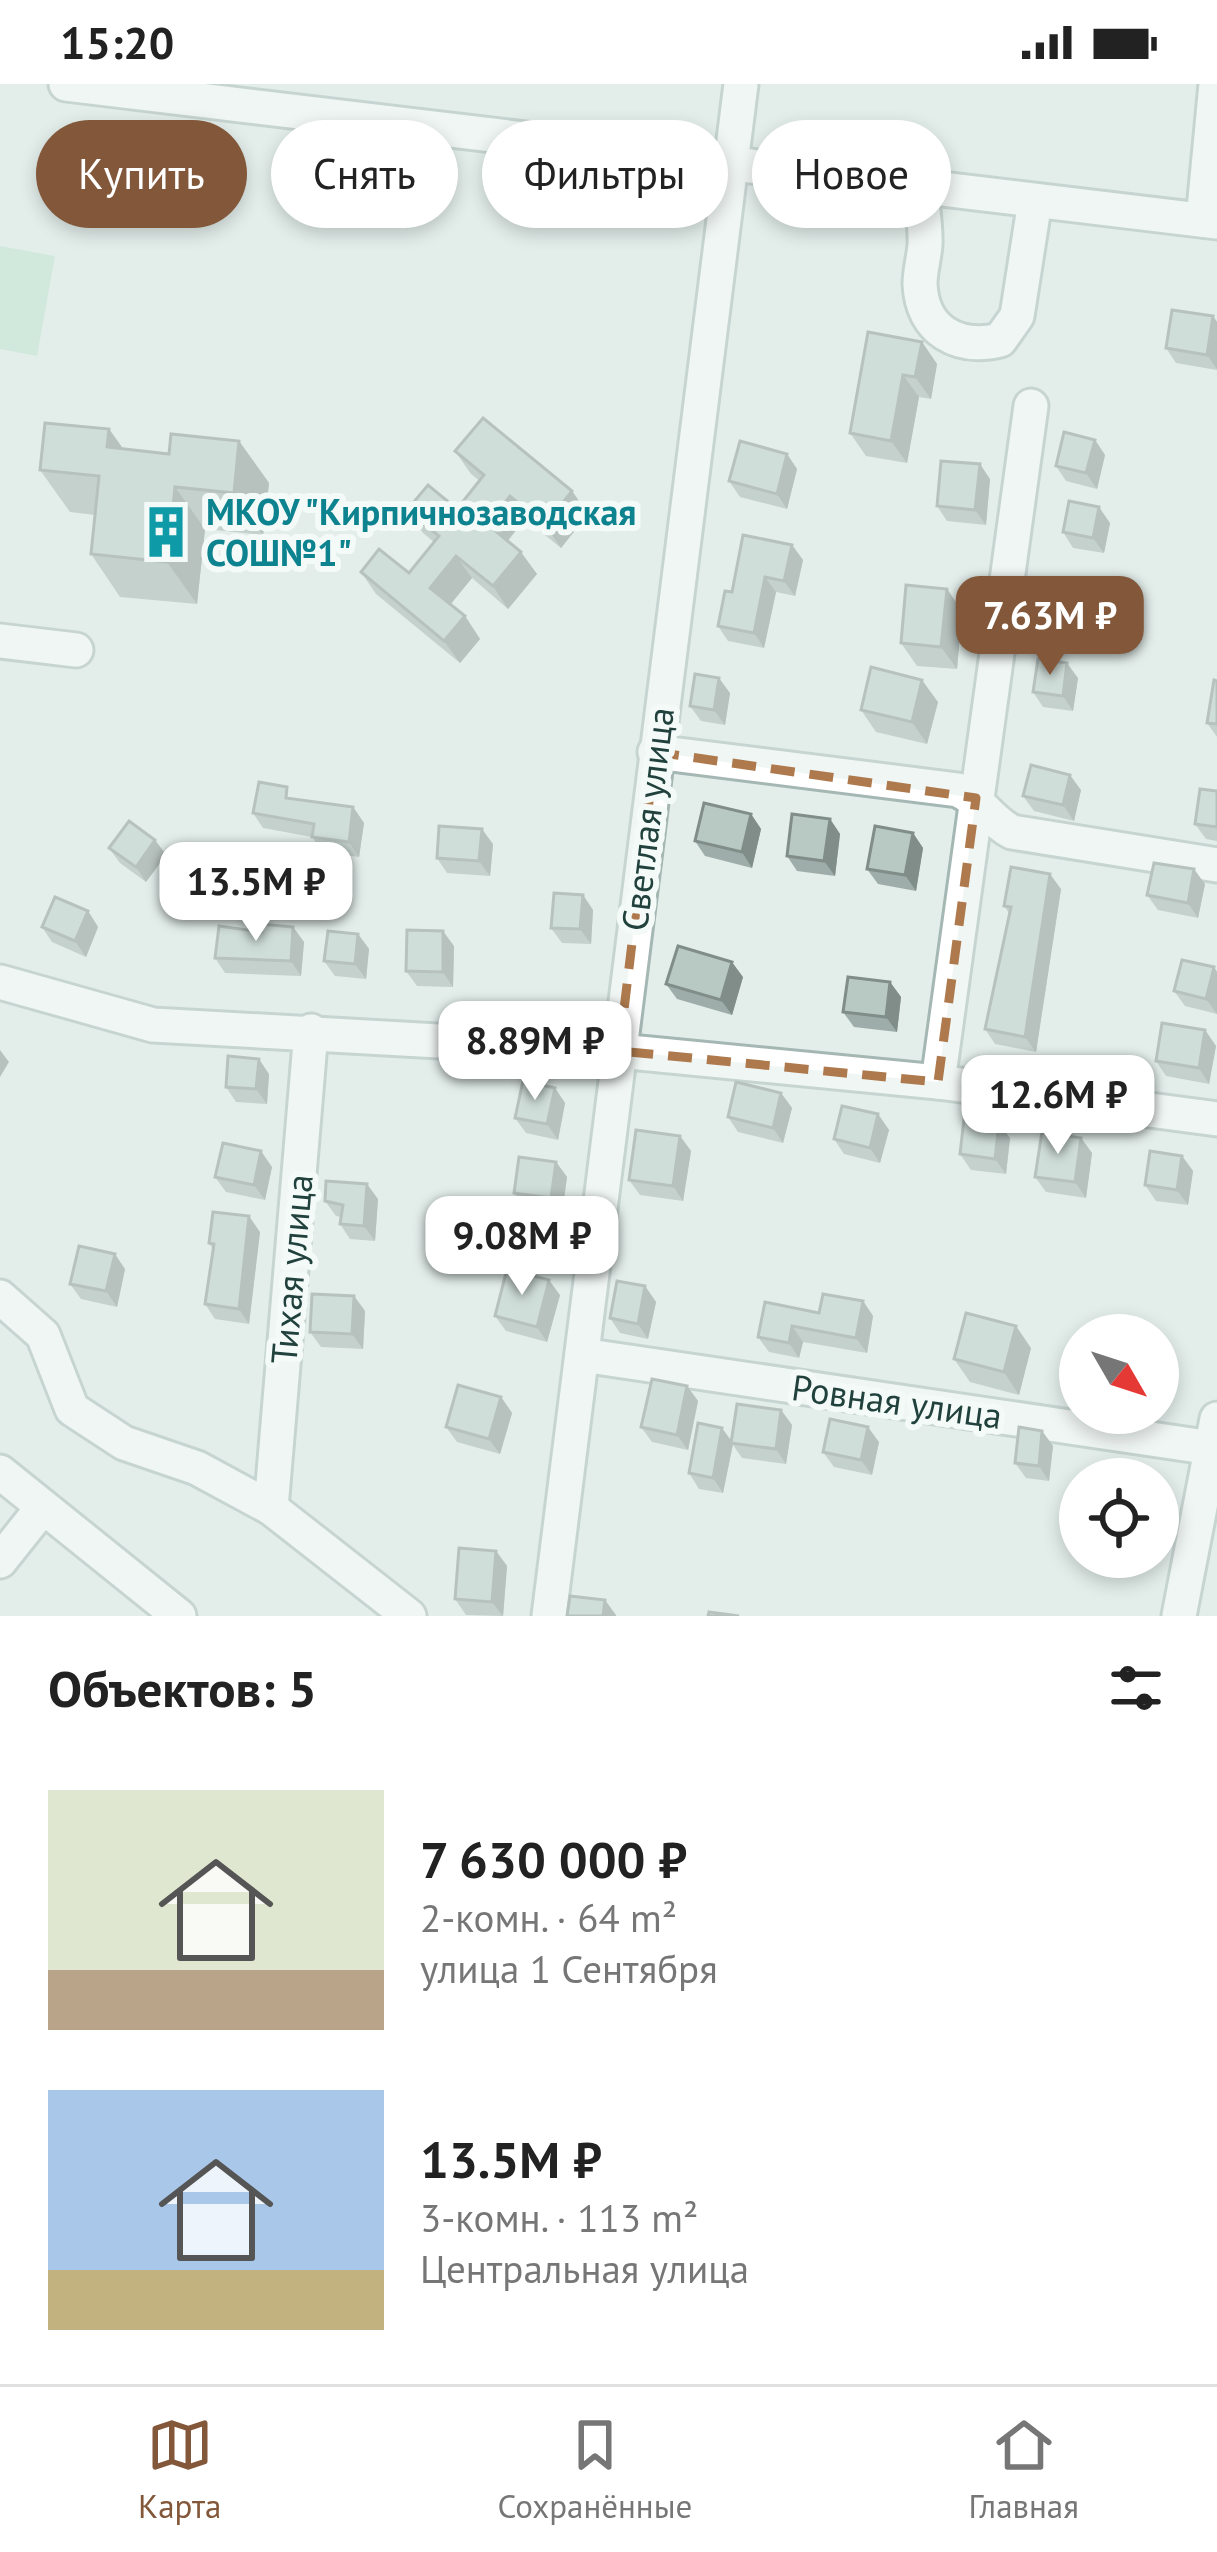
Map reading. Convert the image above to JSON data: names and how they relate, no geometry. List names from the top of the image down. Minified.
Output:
{"streets":{"street":["Светлая улица","Тихая улица","Ровная улица"]},"crossings":[["Светлая улица","Ровная улица"]],"places":{"building":["МКОУ \"Кирпичнозаводская СОШ№1\""]},"north":"bottom right","page":{"status":"15:20","chip":["Купить","Снять","Фильтры","Новое"],"price":["7.63M ₽","13.5M ₽","8.89M ₽","12.6M ₽","9.08M ₽"],"heading":"Объектов: 5","list":[{"name":"7 630 000 ₽","note":"2-комн. · 64 m² · улица 1 Сентября"},{"name":"13.5M ₽","note":"3-комн. · 113 m² · Центральная улица"}],"tabs":["Карта","Сохранённые","Главная"]}}
